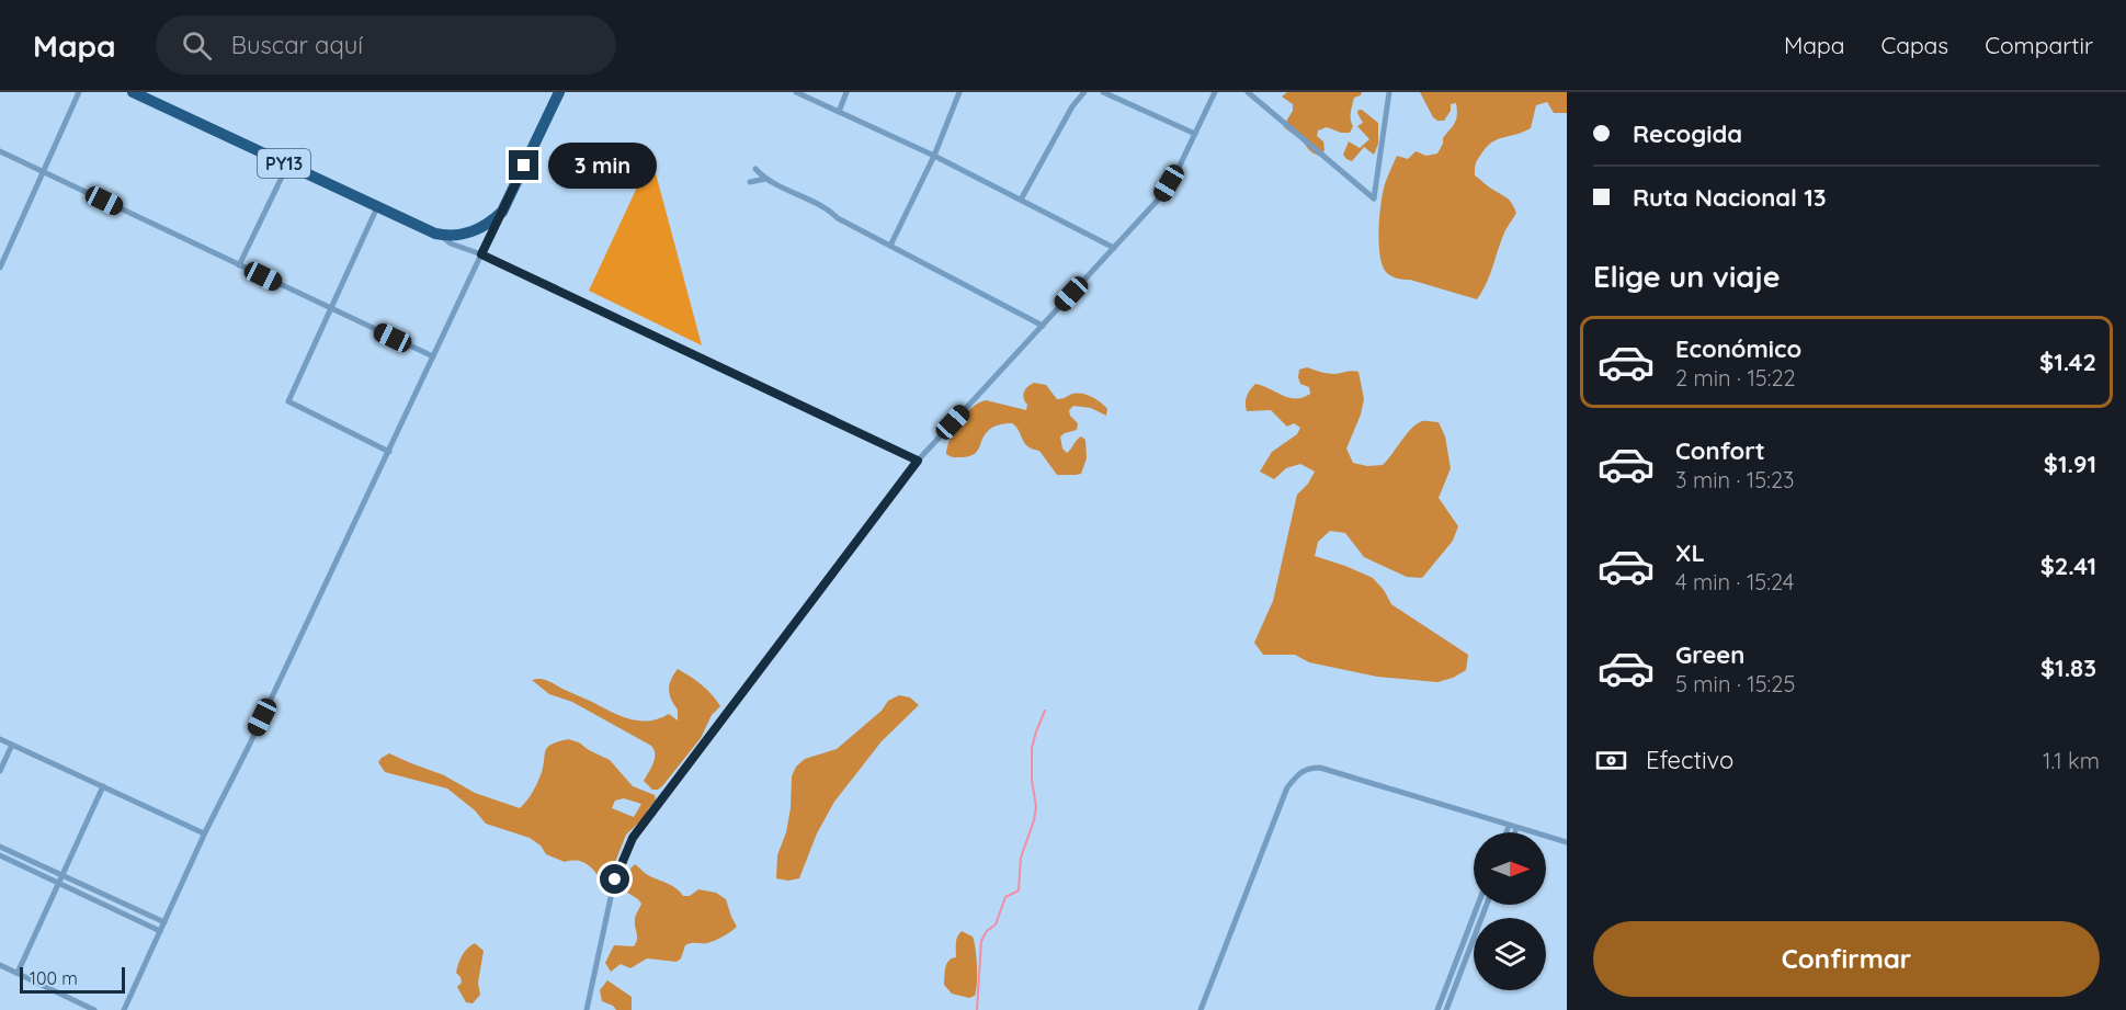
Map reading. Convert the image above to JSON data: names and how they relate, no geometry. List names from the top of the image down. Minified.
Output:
{"streets":{"highway":["PY13"]},"scale_bar":"100 m","north":"right","page":{"header":"Mapa","search":"Buscar aquí","nav":["Mapa","Capas","Compartir"],"banner":["Recogida","Ruta Nacional 13"],"bubble":"3 min","heading":"Elige un viaje","list":[{"name":"Económico","note":"2 min · 15:22","value":"$1.42"},{"name":"Confort","note":"3 min · 15:23","value":"$1.91"},{"name":"XL","note":"4 min · 15:24","value":"$2.41"},{"name":"Green","note":"5 min · 15:25","value":"$1.83"}],"pay":["Efectivo","1.1 km"],"buttons":"Confirmar","scale":"100 m"}}
